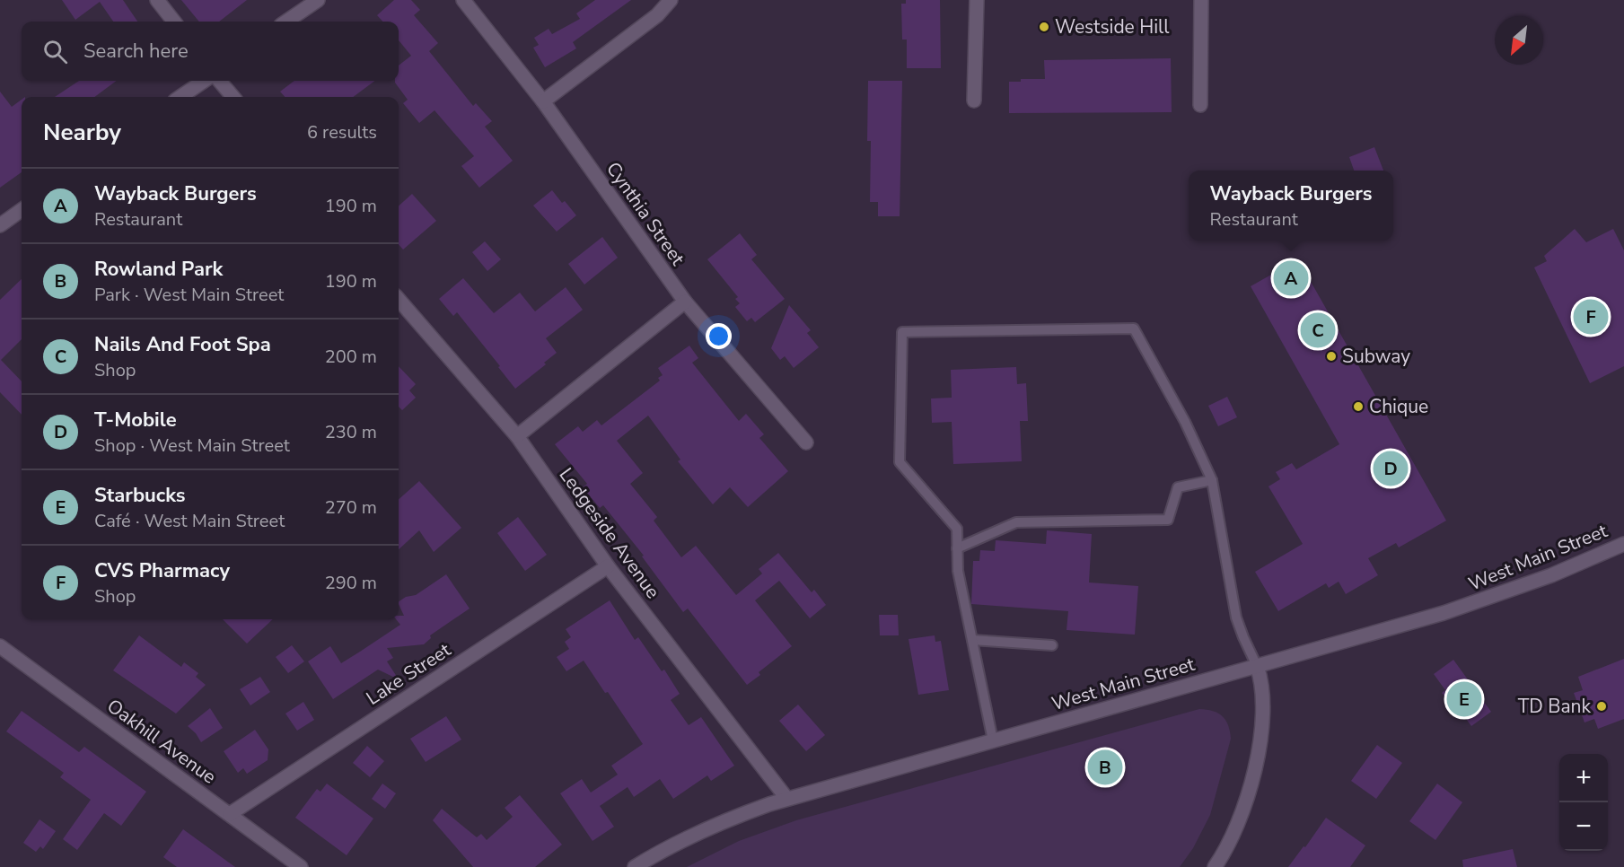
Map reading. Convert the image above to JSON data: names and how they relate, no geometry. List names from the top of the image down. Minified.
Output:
{"streets":{"street":["Cynthia Street","Ledgeside Avenue","West Main Street","Lake Street","Oakhill Avenue"]},"crossings":[["Ledgeside Avenue","West Main Street"],["Ledgeside Avenue","Lake Street"],["Lake Street","Oakhill Avenue"]],"places":["Westside Hill","Subway","Chique","TD Bank"],"north":"bottom left","page":{"search":"Search here","heading":["Nearby","6 results"],"list":[{"mark":"A","name":"Wayback Burgers","note":"Restaurant","value":"190 m"},{"mark":"B","name":"Rowland Park","note":"Park · West Main Street","value":"190 m"},{"mark":"C","name":"Nails And Foot Spa","note":"Shop","value":"200 m"},{"mark":"D","name":"T-Mobile","note":"Shop · West Main Street","value":"230 m"},{"mark":"E","name":"Starbucks","note":"Café · West Main Street","value":"270 m"},{"mark":"F","name":"CVS Pharmacy","note":"Shop","value":"290 m"}],"popup":["Wayback Burgers","Restaurant"],"pins":["A","F","C","D","E","B"],"map_buttons":["+","−"]}}
